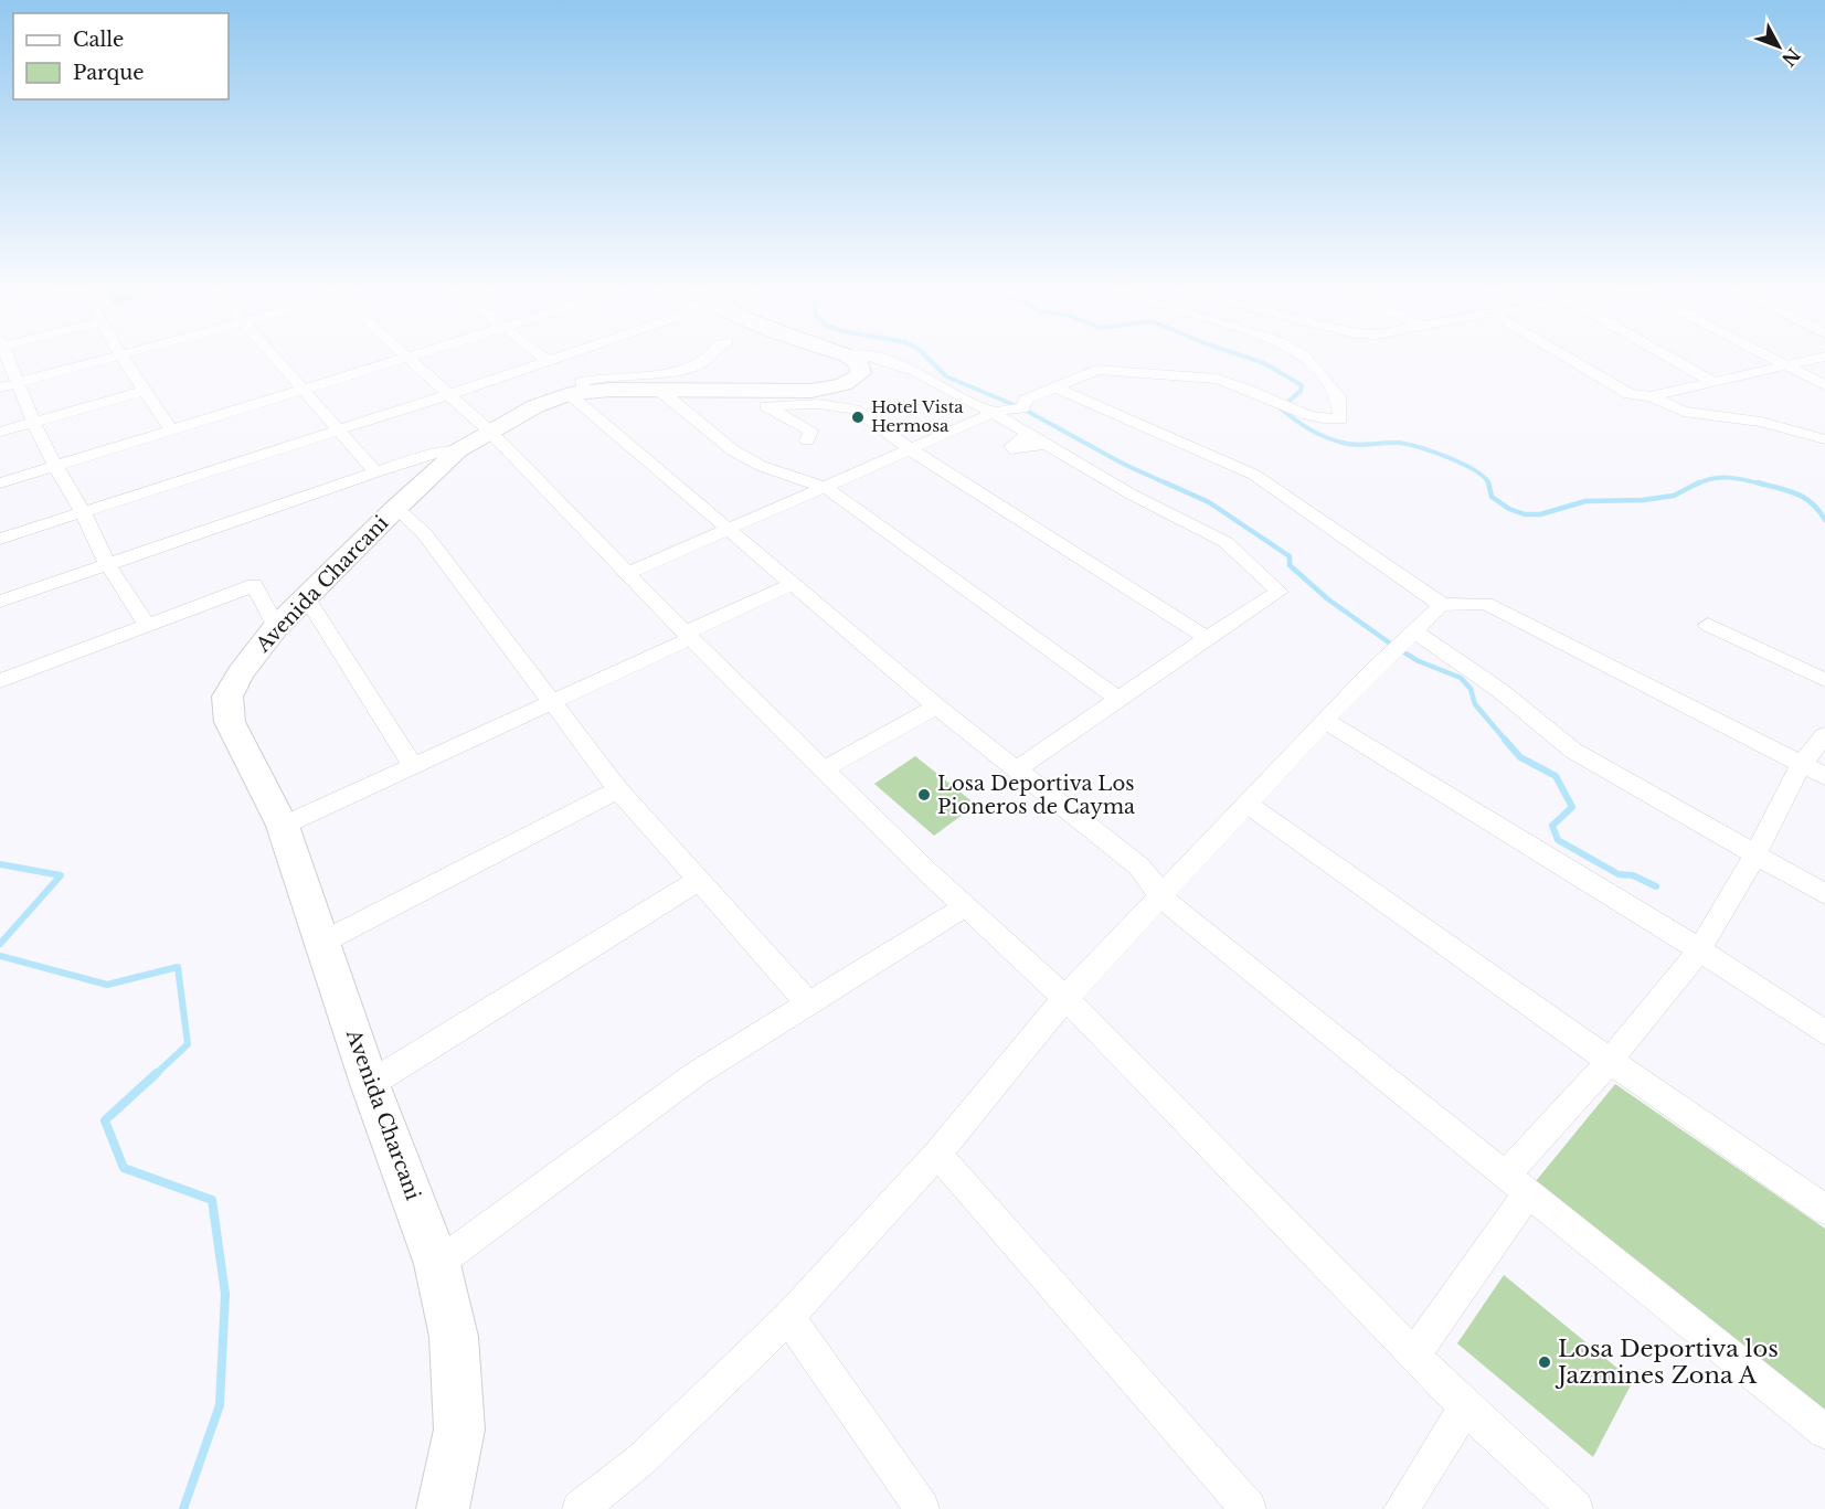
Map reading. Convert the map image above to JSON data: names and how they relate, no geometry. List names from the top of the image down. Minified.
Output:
{"streets":{"main road":["Avenida Charcani"]},"places":["Hotel Vista Hermosa","Losa Deportiva Los Pioneros de Cayma","Losa Deportiva los Jazmines Zona A"],"legend":["Calle","Parque"],"north":"bottom right"}
